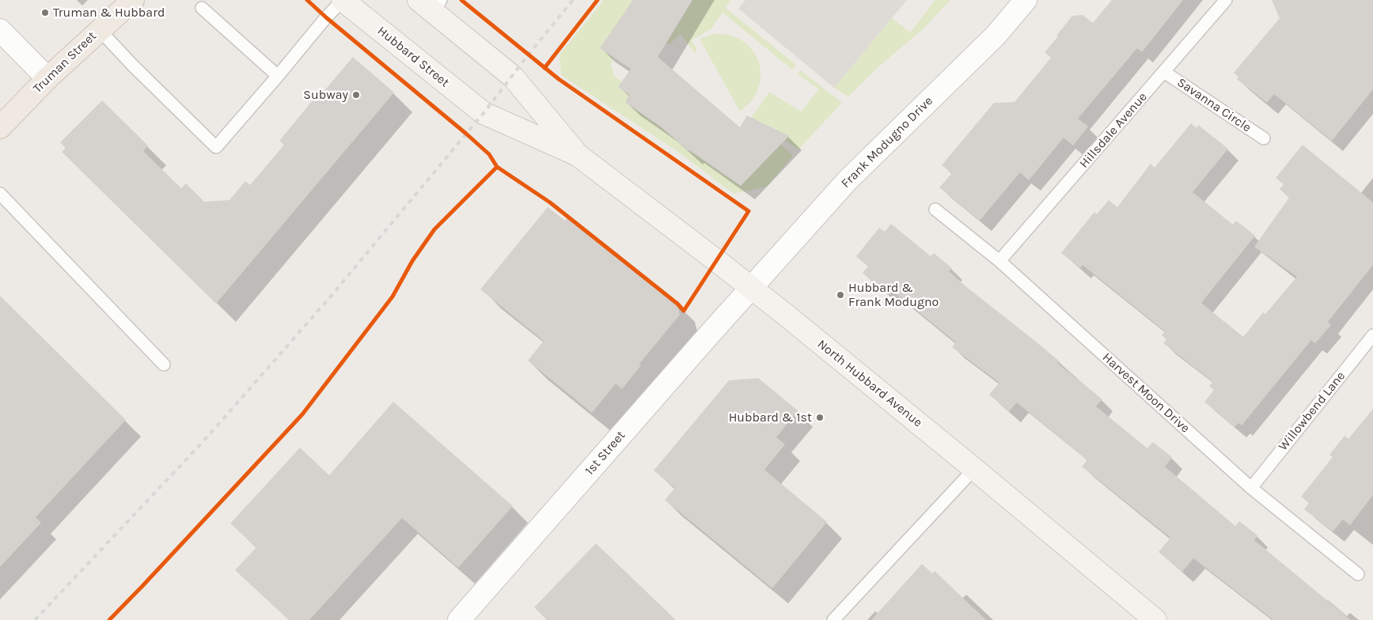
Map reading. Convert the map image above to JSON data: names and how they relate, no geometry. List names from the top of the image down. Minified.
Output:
{"streets":{"main road":["Hubbard Street","Truman Street","North Hubbard Avenue"],"street":["Frank Modugno Drive","1st Street"],"lane":["Savanna Circle","Hillsdale Avenue","Harvest Moon Drive","Willowbend Lane"]},"crossings":[["Hubbard Street","North Hubbard Avenue"],["Savanna Circle","Hillsdale Avenue"],["Hillsdale Avenue","Harvest Moon Drive"],["Frank Modugno Drive","North Hubbard Avenue"],["Frank Modugno Drive","1st Street"],["North Hubbard Avenue","1st Street"],["Harvest Moon Drive","Willowbend Lane"]],"places":["Truman & Hubbard","Subway","Hubbard & Frank Modugno","Hubbard & 1st"]}
